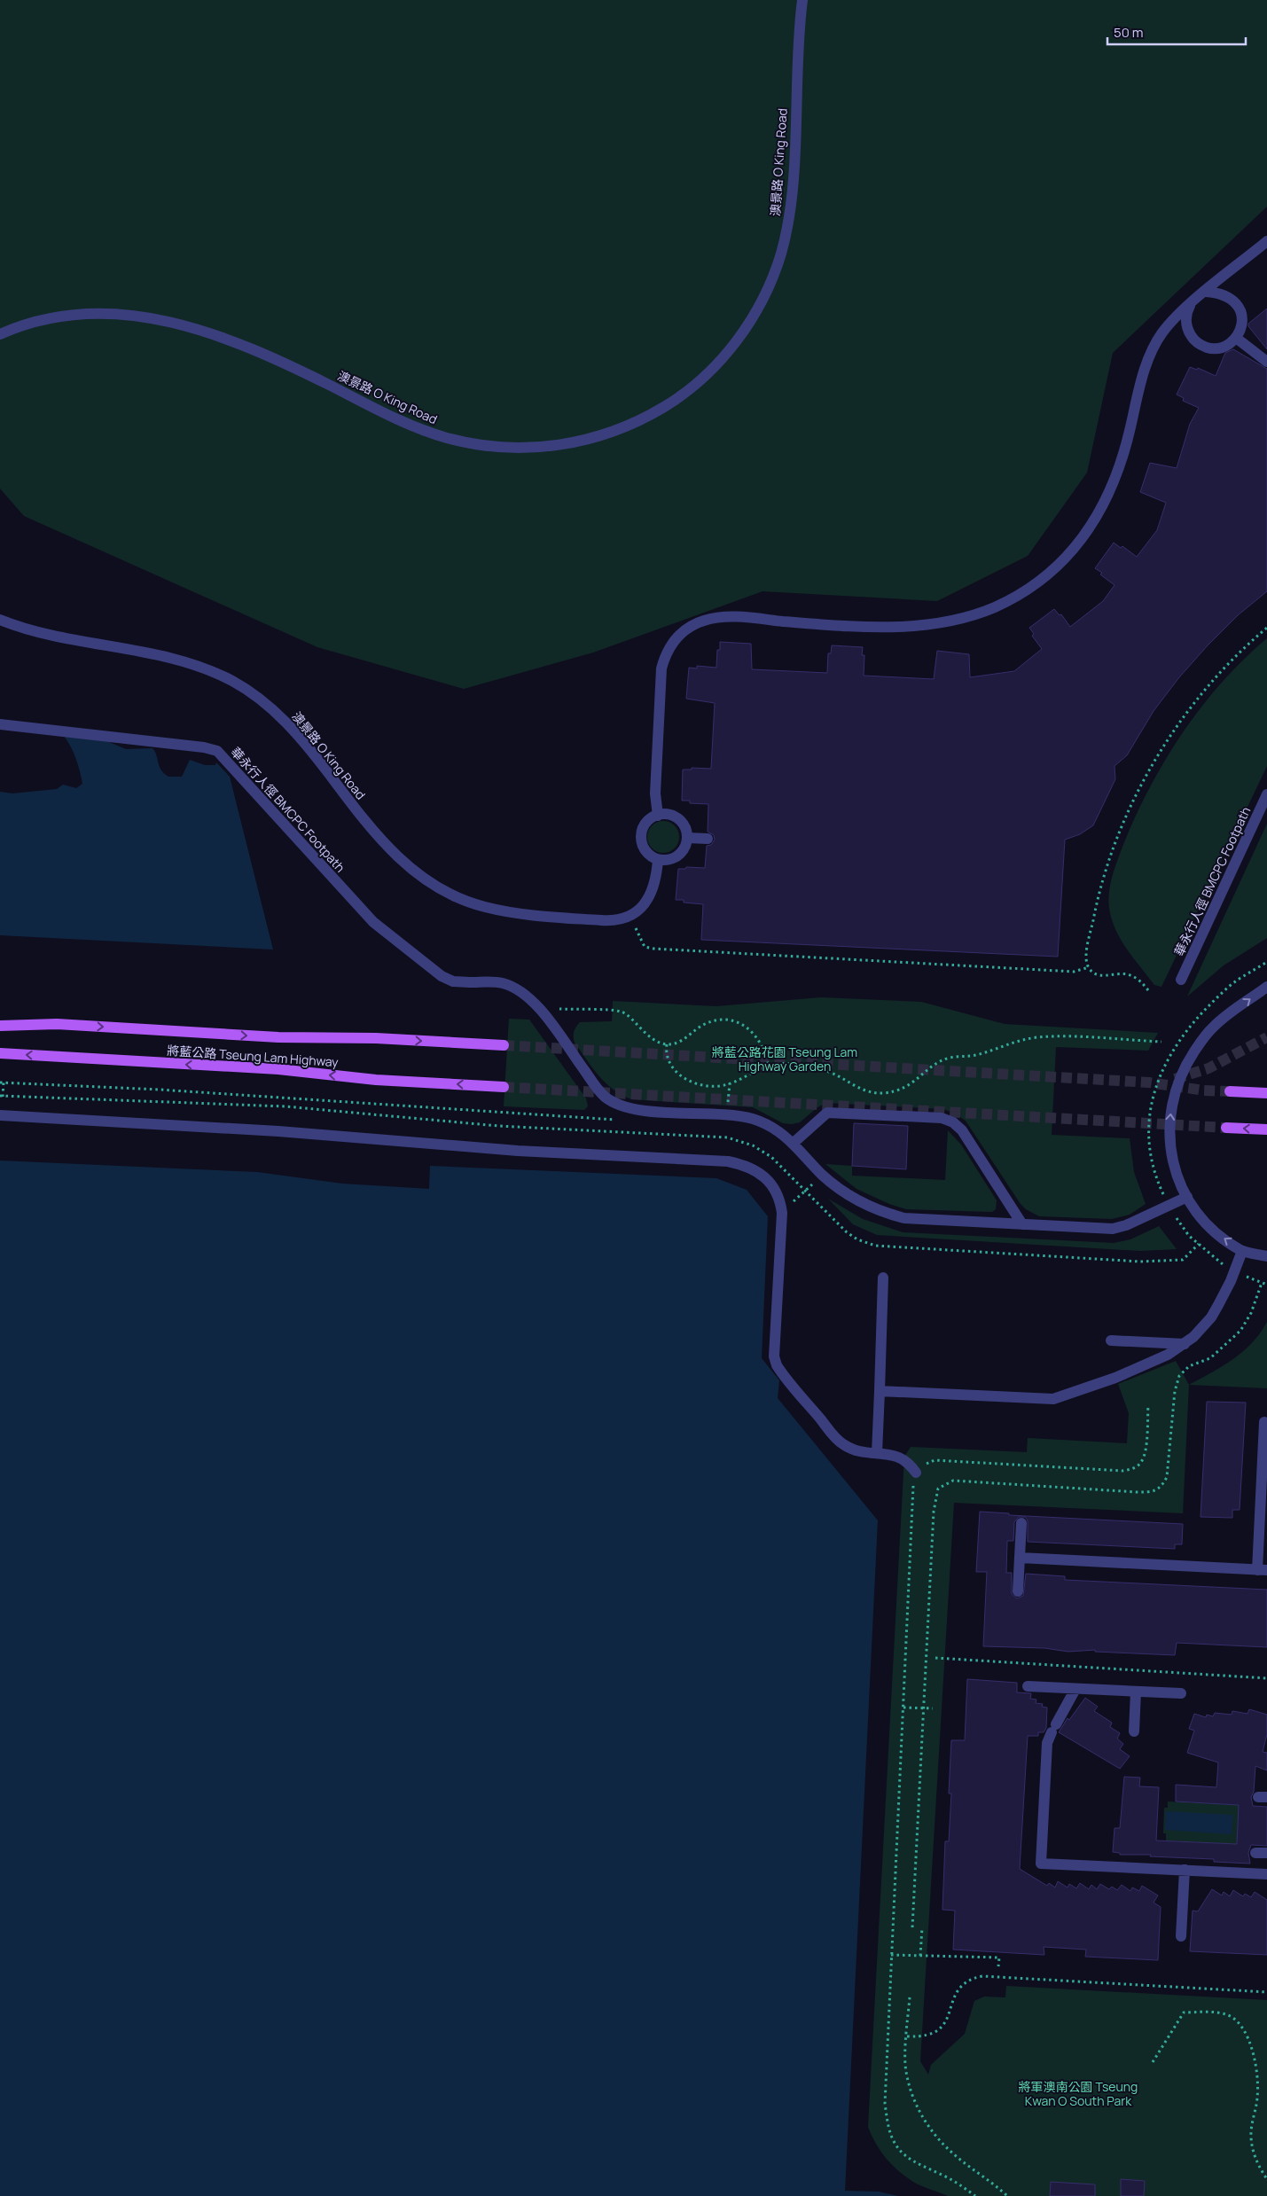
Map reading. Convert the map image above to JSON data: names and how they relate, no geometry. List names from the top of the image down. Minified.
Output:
{"streets":{"main road":["將藍公路 Tseung Lam Highway"],"street":["澳景路 O King Road","華永行人徑 BMCPC Footpath"]},"parks":["將藍公路花園 Tseung Lam Highway Garden","將軍澳南公園 Tseung Kwan O South Park"],"scale_bar":"50 m"}
